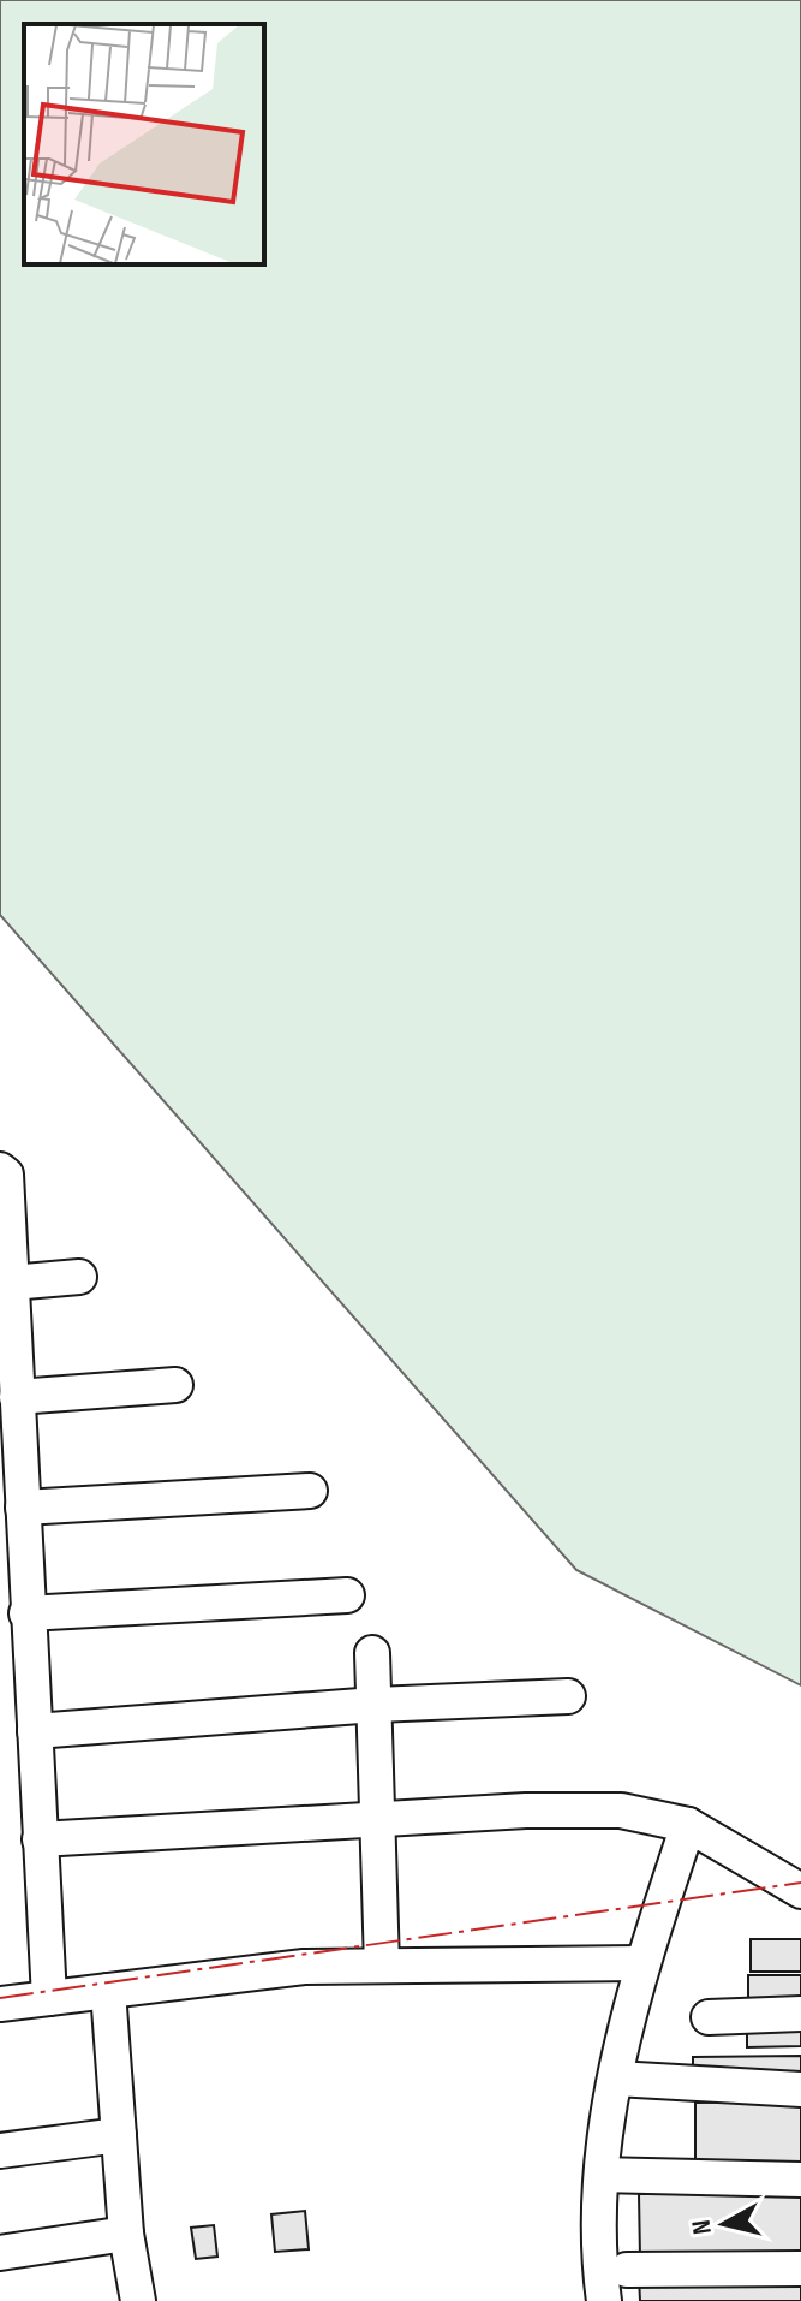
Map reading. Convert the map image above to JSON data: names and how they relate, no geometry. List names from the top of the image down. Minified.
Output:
{"north":"left"}
